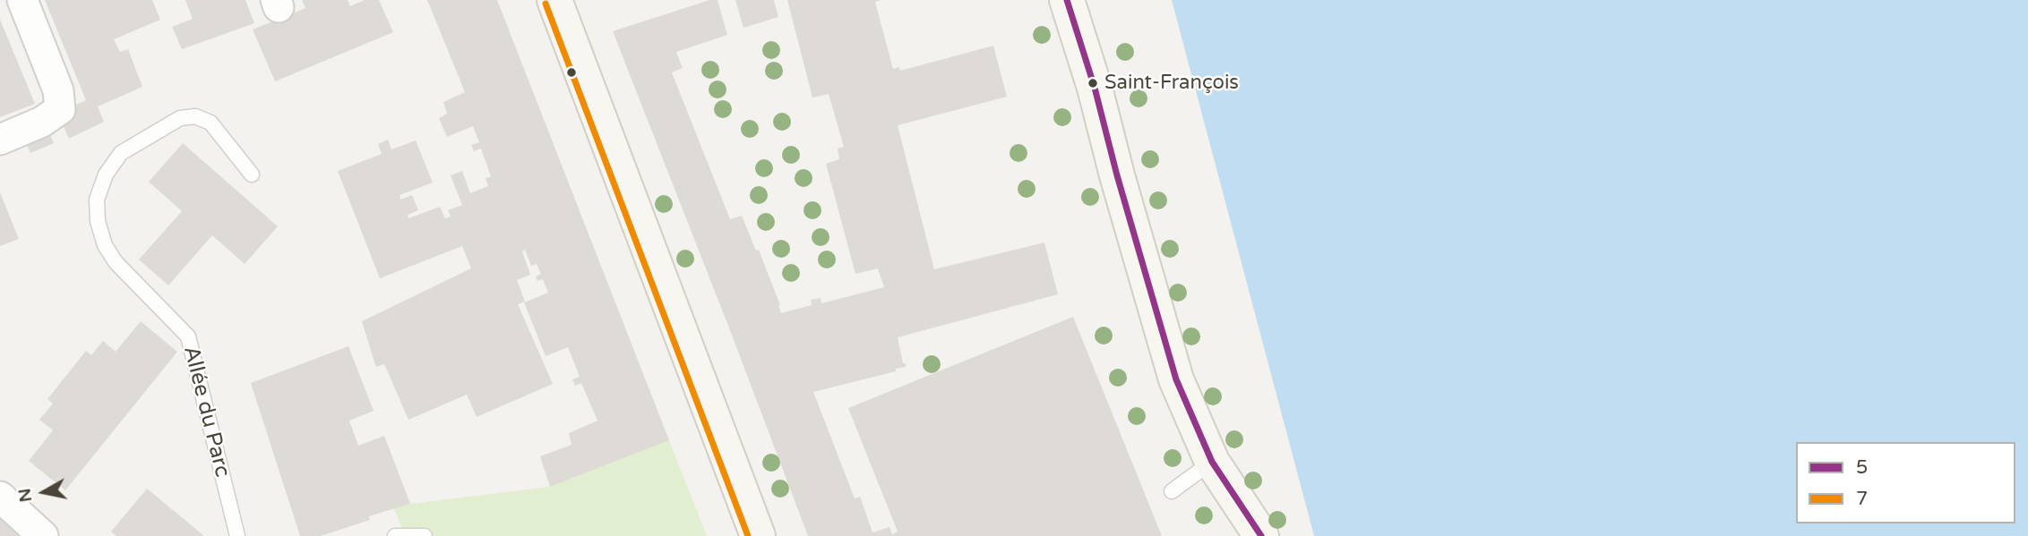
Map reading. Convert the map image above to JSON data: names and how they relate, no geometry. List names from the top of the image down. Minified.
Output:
{"streets":{"lane":["Allée du Parc"]},"places":["Saint-François"],"lines":["transit line 5","transit line 7"],"legend":["5","7"],"north":"left"}
